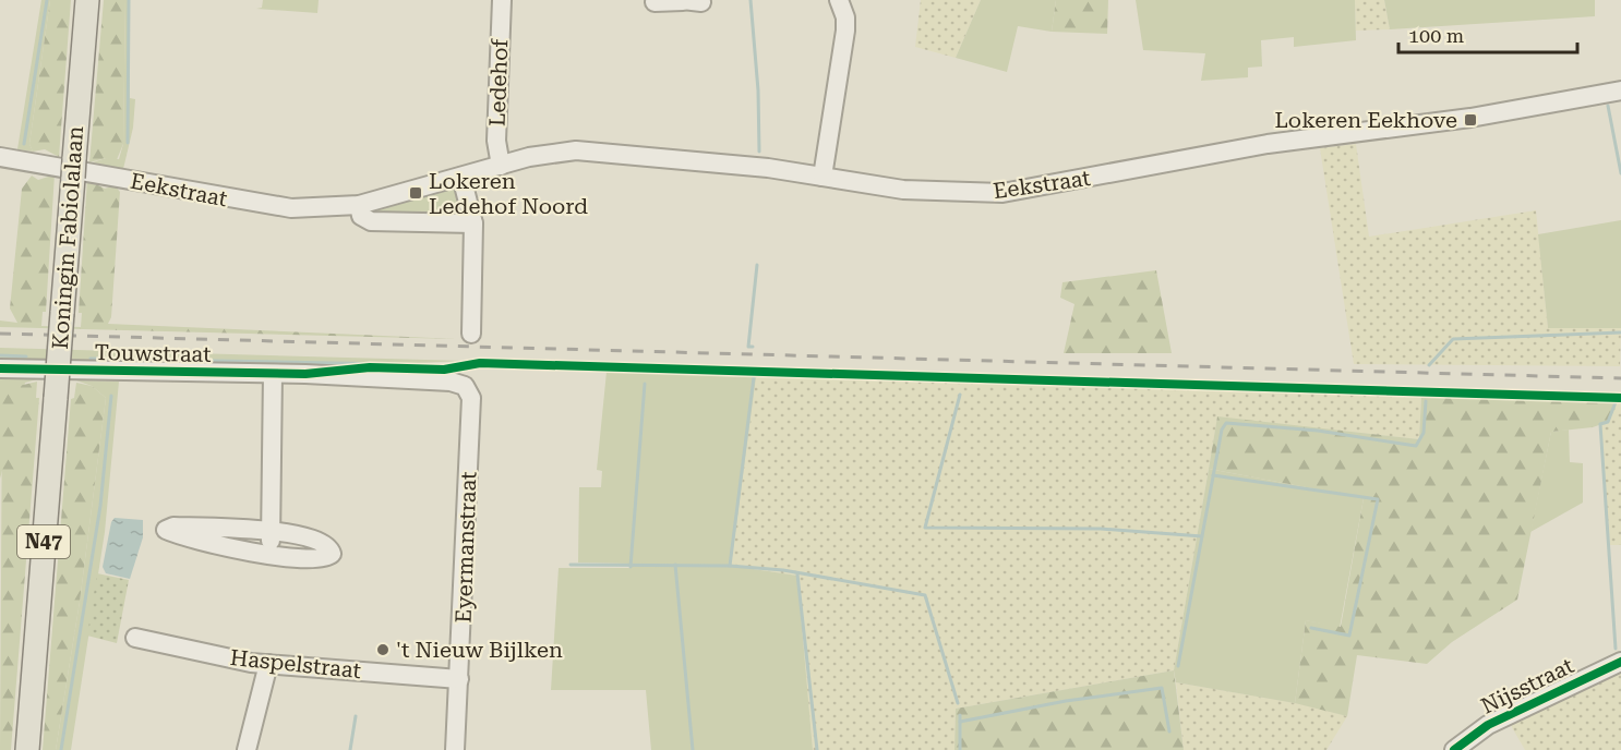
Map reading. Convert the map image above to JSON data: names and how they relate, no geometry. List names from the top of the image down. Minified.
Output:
{"streets":{"main road":["Koningin Fabiolalaan","N47"],"street":["Ledehof","Eekstraat","Touwstraat","Eyermanstraat","Haspelstraat","Nijsstraat"]},"crossings":[["Ledehof","Eekstraat"],["Touwstraat","Eyermanstraat"],["Eyermanstraat","Haspelstraat"]],"places":{"transit":["Lokeren Eekhove","Lokeren Ledehof Noord"],"other":["'t Nieuw Bijlken"]},"scale_bar":"100 m"}
